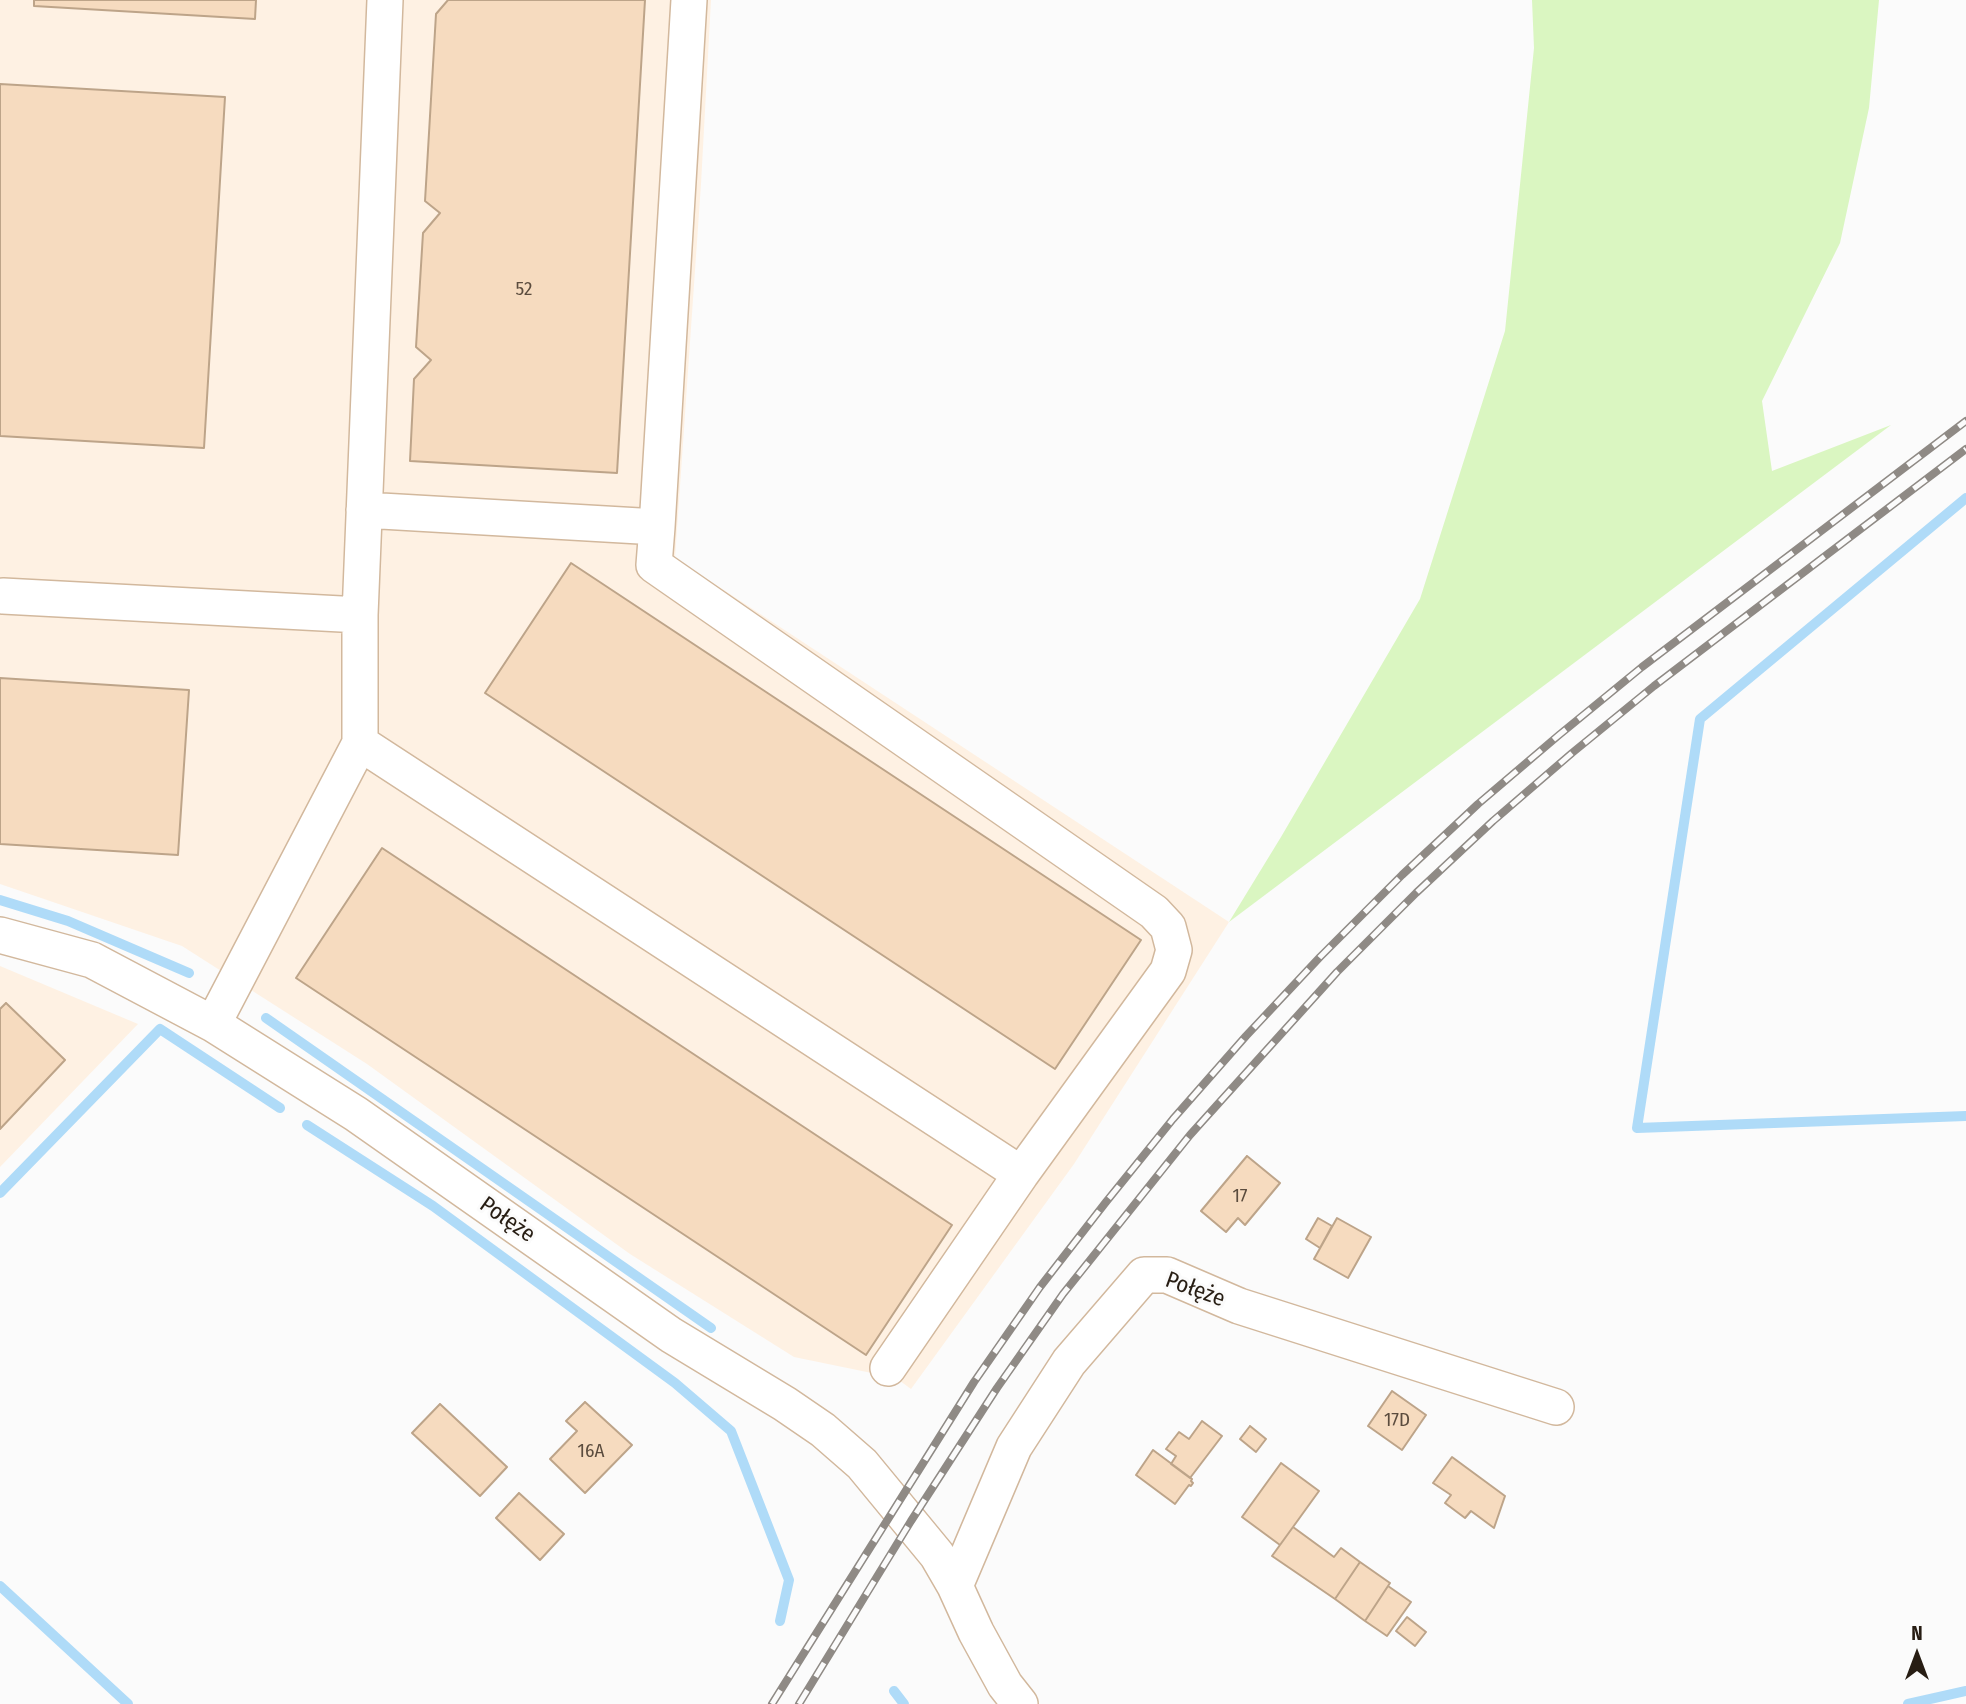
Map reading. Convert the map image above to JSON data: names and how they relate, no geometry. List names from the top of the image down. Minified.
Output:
{"streets":{"street":["Połęże"]},"house_numbers":["52","17","17D","16A"],"north":"top"}
